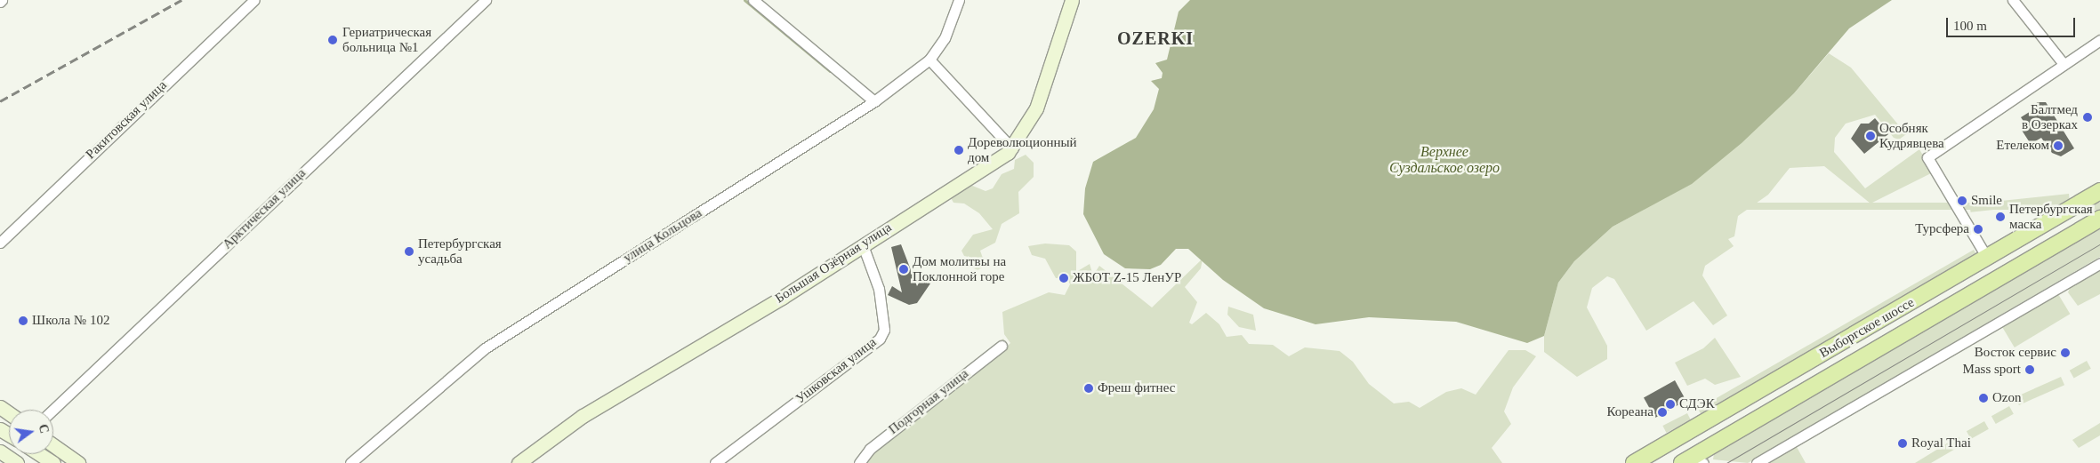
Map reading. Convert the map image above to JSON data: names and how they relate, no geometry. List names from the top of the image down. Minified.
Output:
{"streets":{"main road":["Выборгское шоссе"],"street":["Ракитовская улица","Арктическая улица","улица Кольцова","Большая Озёрная улица","Ушковская улица","Подгорная улица"]},"crossings":[["Большая Озёрная улица","Ушковская улица"]],"districts":["OZERKI"],"water":["Верхнее Суздальское озеро"],"places":["Гериатрическая больница №1","Балтмед в Озерках","Особняк Кудрявцева","Етелеком","Дореволюционный дом","Smile","Петербургская маска","Турсфера","Петербургская усадьба","Дом молитвы на Поклонной горе","ЖБОТ Z-15 ЛенУР","Школа № 102","Восток сервис","Mass sport","Фреш фитнес","Ozon","СДЭК","Кореана","Royal Thai"],"scale_bar":"100 m","north":"right"}
